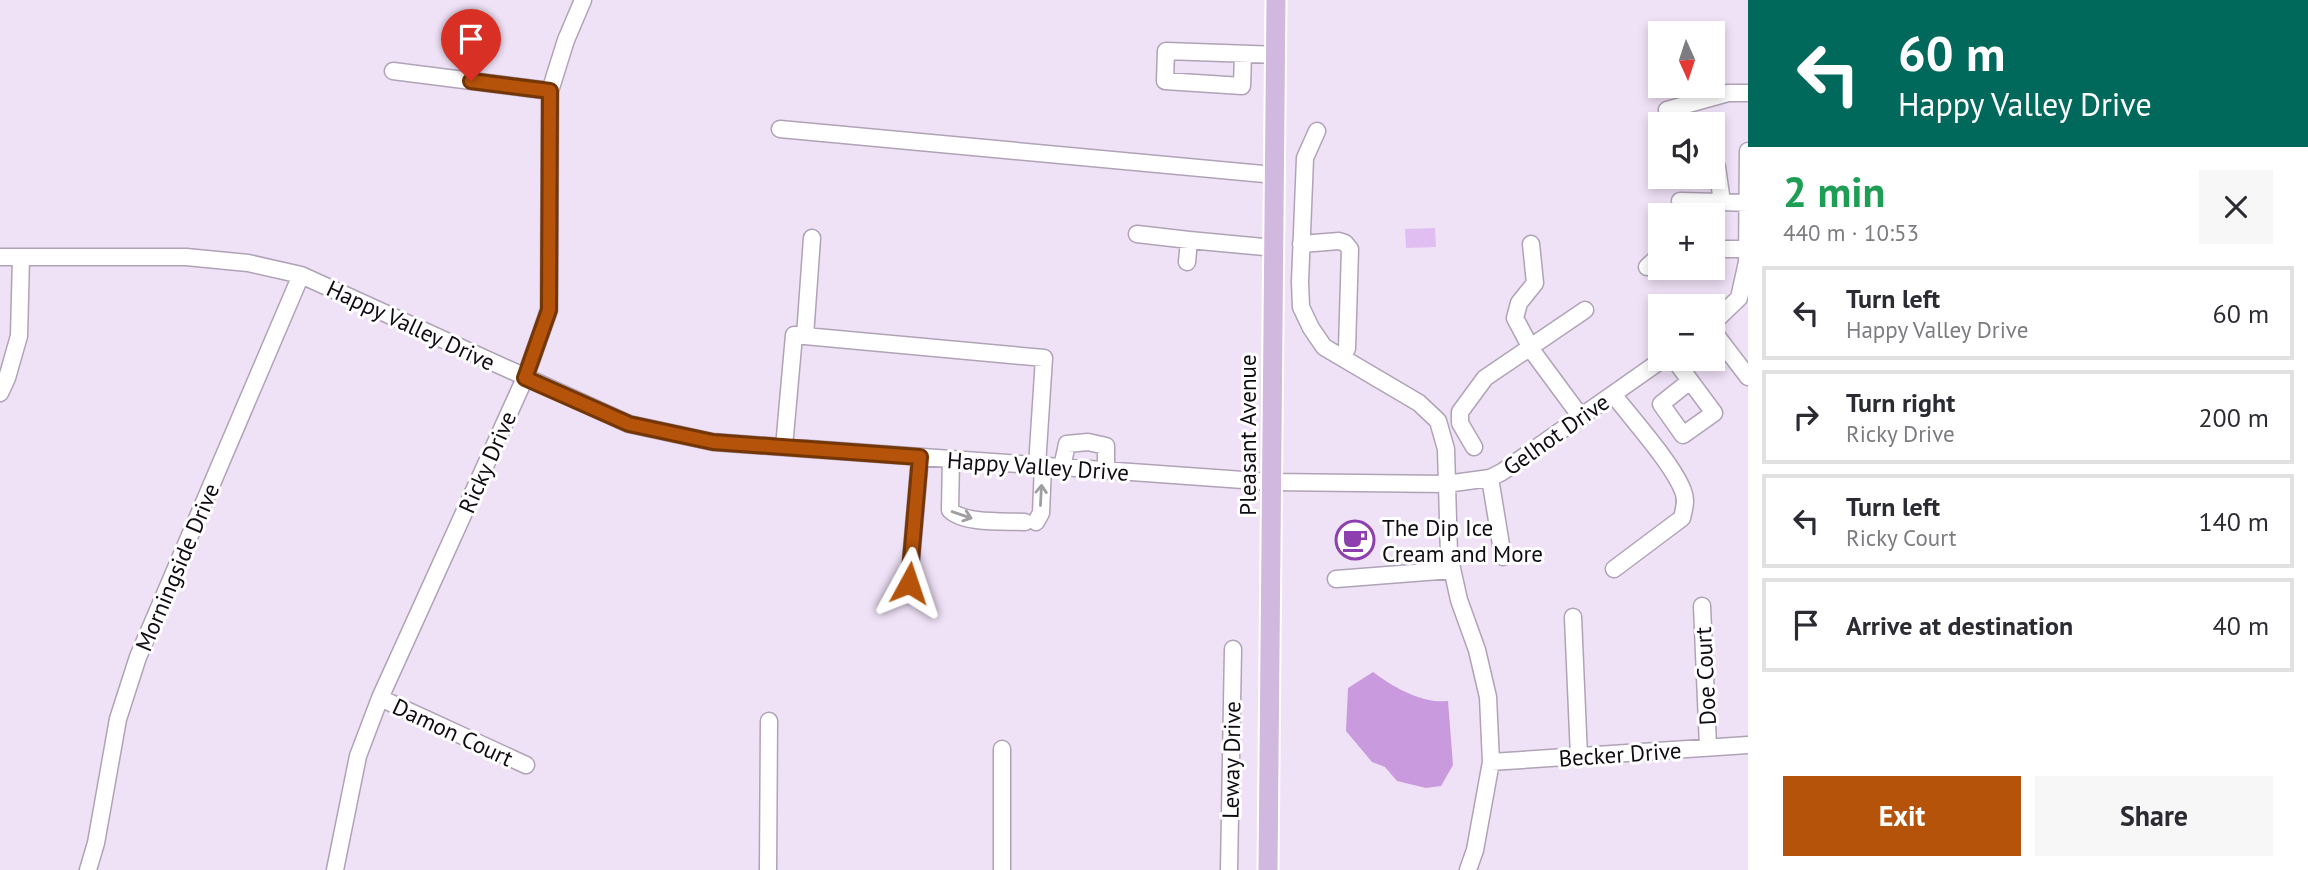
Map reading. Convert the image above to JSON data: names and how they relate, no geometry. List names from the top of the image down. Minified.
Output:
{"streets":{"main road":["Pleasant Avenue"],"street":["Happy Valley Drive","Gelhot Drive","Ricky Drive","Morningside Drive","Doe Court","Damon Court","Becker Drive","Leway Drive"]},"crossings":[["Happy Valley Drive","Gelhot Drive"],["Happy Valley Drive","Pleasant Avenue"],["Happy Valley Drive","Ricky Drive"],["Happy Valley Drive","Morningside Drive"],["Gelhot Drive","Pleasant Avenue"],["Ricky Drive","Damon Court"],["Doe Court","Becker Drive"]],"places":{"cafe":["The Dip Ice Cream and More"]},"north":"bottom","page":{"turn":["60 m","Happy Valley Drive"],"map_buttons":["+","−"],"heading":["2 min","440 m · 10:53"],"list":[{"name":"Turn left","note":"Happy Valley Drive","value":"60 m"},{"name":"Turn right","note":"Ricky Drive","value":"200 m"},{"name":"Turn left","note":"Ricky Court","value":"140 m"},{"name":"Arrive at destination","value":"40 m"}],"buttons":["Exit","Share"]}}
